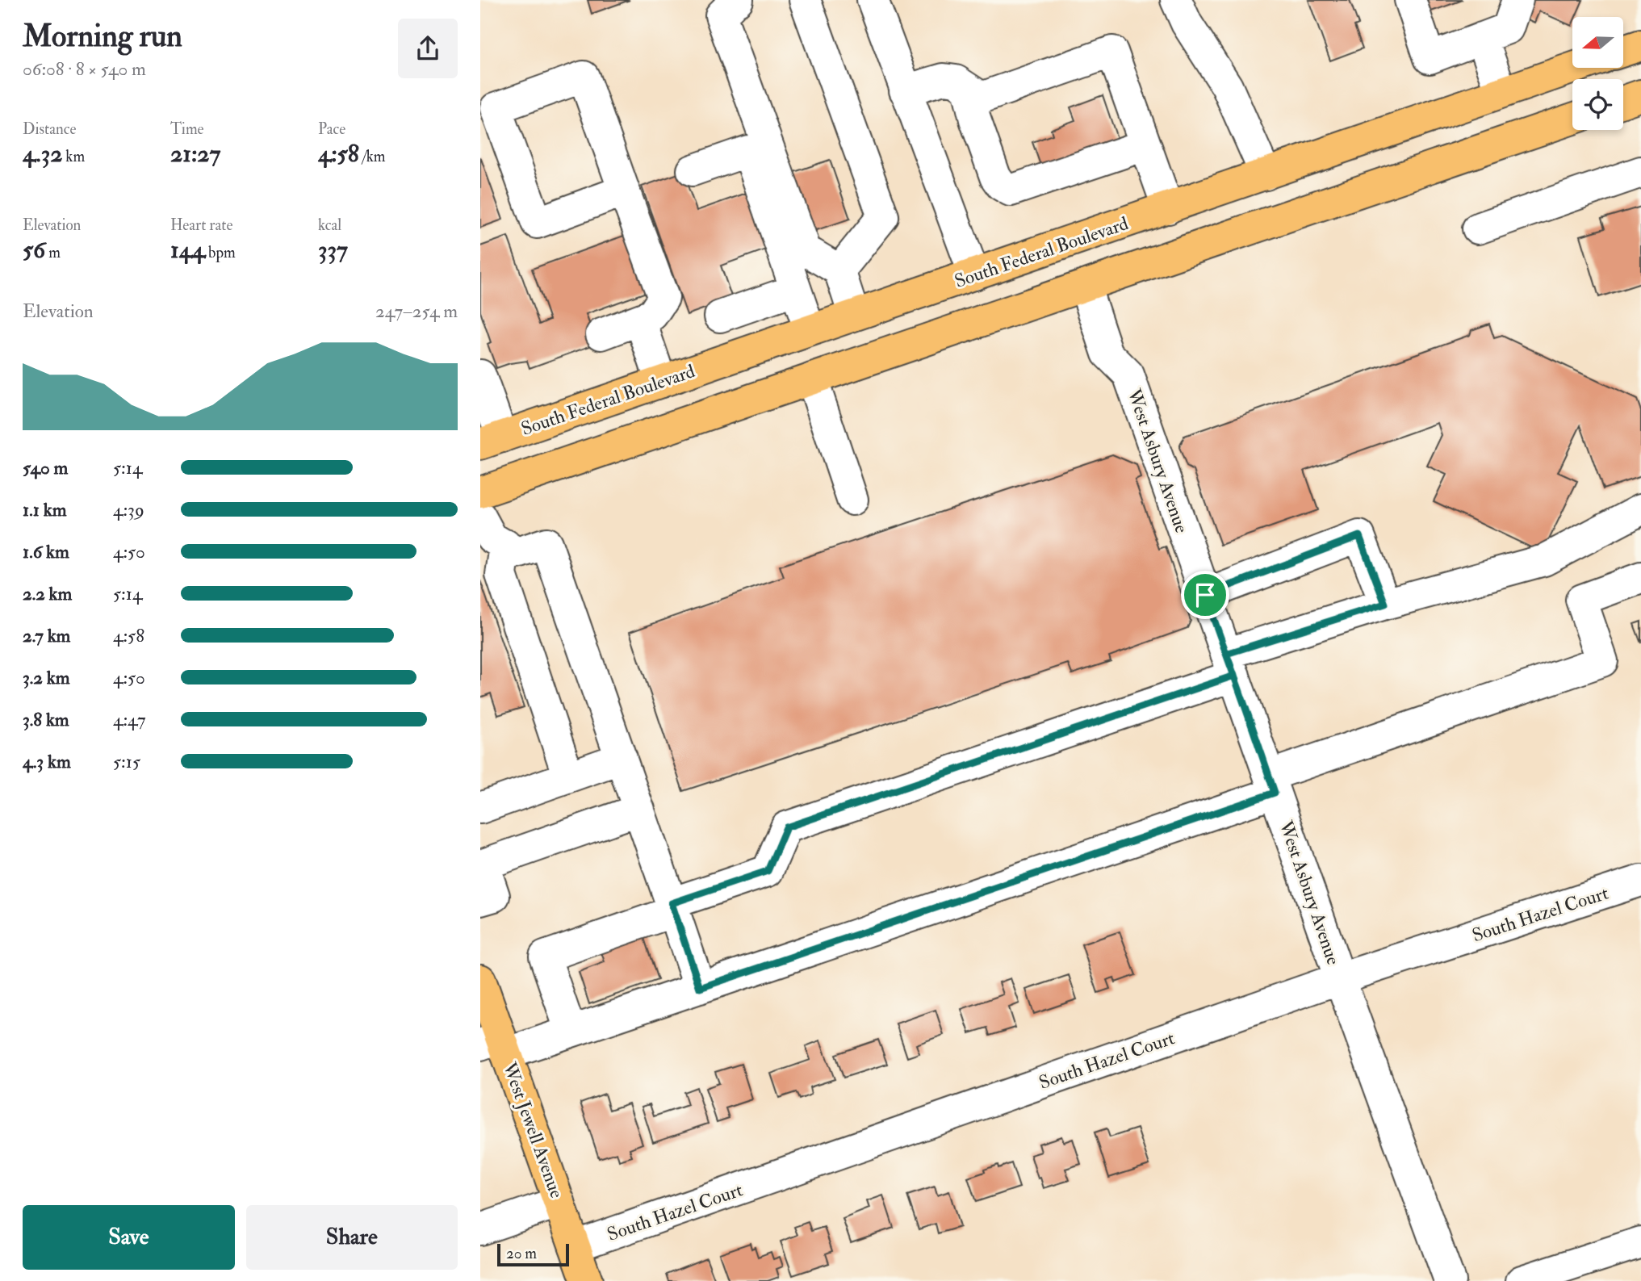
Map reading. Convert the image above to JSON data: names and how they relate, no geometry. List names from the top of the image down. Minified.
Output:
{"streets":{"main road":["South Federal Boulevard","West Jewell Avenue"],"street":["West Asbury Avenue","South Hazel Court"]},"crossings":[["West Asbury Avenue","South Hazel Court"],["South Hazel Court","West Jewell Avenue"]],"scale_bar":"20 m","north":"left","page":{"heading":["Morning run","06:08 · 8 × 540 m"],"stats":[["Distance","4.32 km"],["Time","21:27"],["Pace","4:58 /km"],["Elevation","56 m"],["Heart rate","144 bpm"],["kcal","337"]],"chart":["Elevation","247–254 m"],"list":[{"name":"540 m","note":"5:14"},{"name":"1.1 km","note":"4:39"},{"name":"1.6 km","note":"4:50"},{"name":"2.2 km","note":"5:14"},{"name":"2.7 km","note":"4:58"},{"name":"3.2 km","note":"4:50"},{"name":"3.8 km","note":"4:47"},{"name":"4.3 km","note":"5:15"}],"buttons":["Save","Share"],"scale":"20 m"}}
